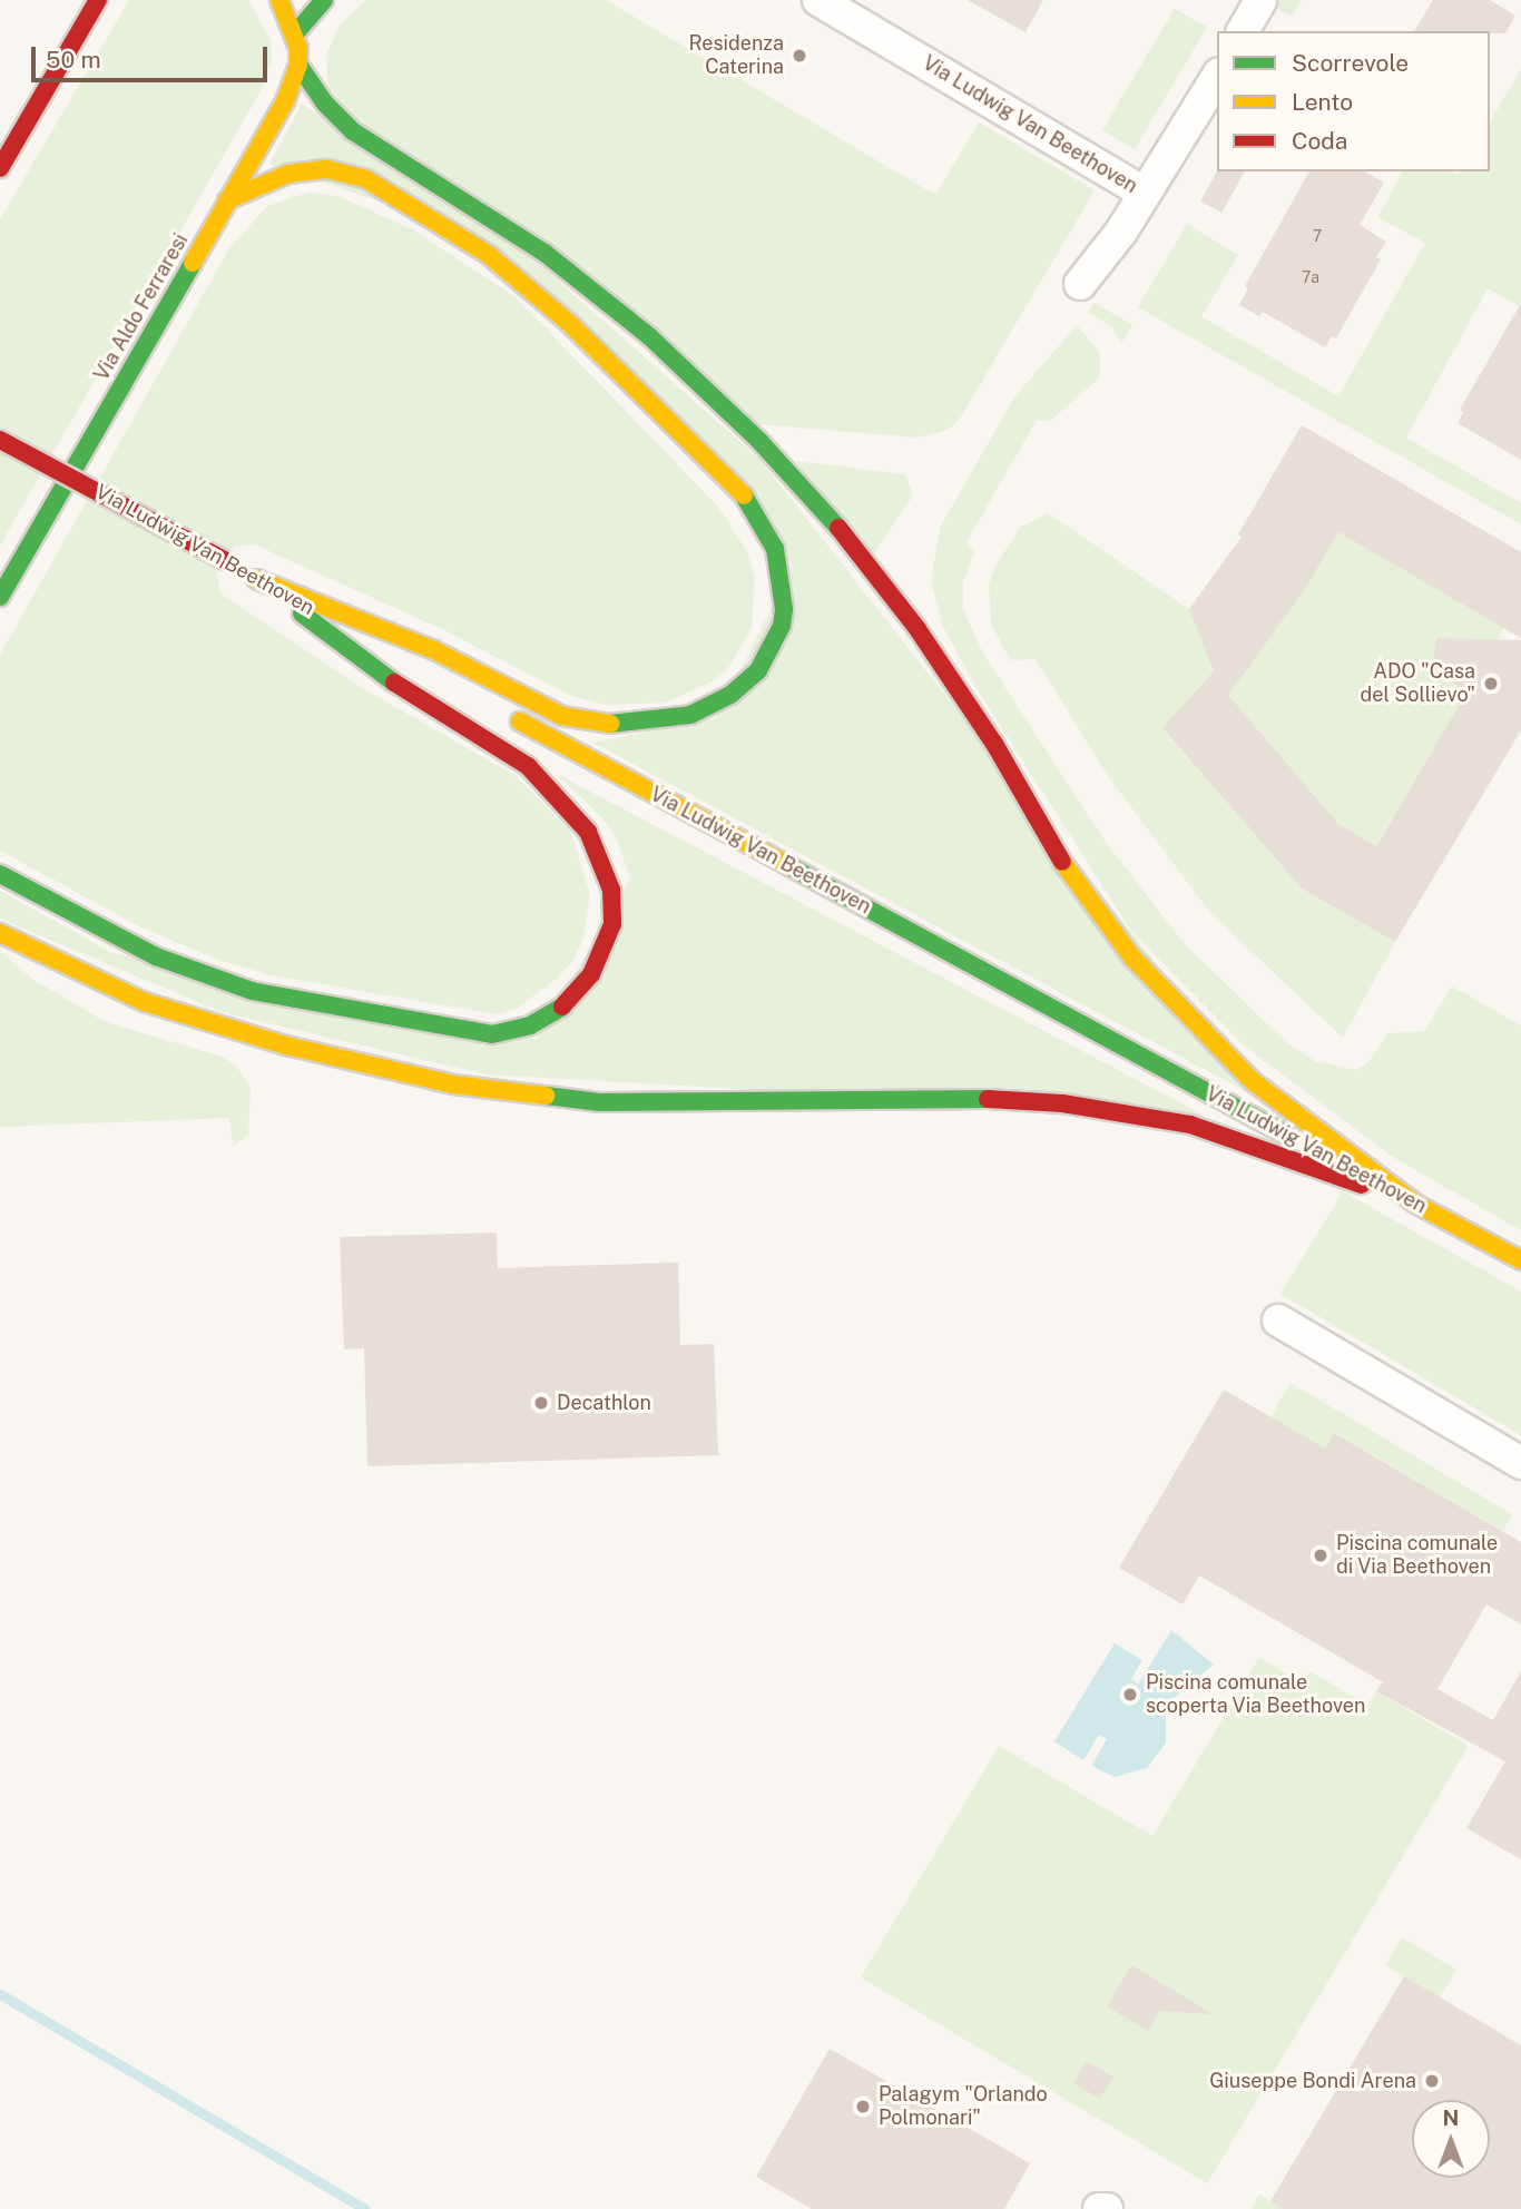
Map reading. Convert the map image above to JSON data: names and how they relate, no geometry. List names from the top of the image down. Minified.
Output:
{"streets":{"main road":["Via Ludwig Van Beethoven","Via Aldo Ferraresi"]},"places":["Residenza Caterina","ADO \"Casa del Sollievo\"","Decathlon","Piscina comunale di Via Beethoven","Piscina comunale scoperta Via Beethoven","Giuseppe Bondi Arena","Palagym \"Orlando Polmonari\""],"house_numbers":["7","7a"],"legend":["Scorrevole","Lento","Coda"],"scale_bar":"50 m","north":"top"}
